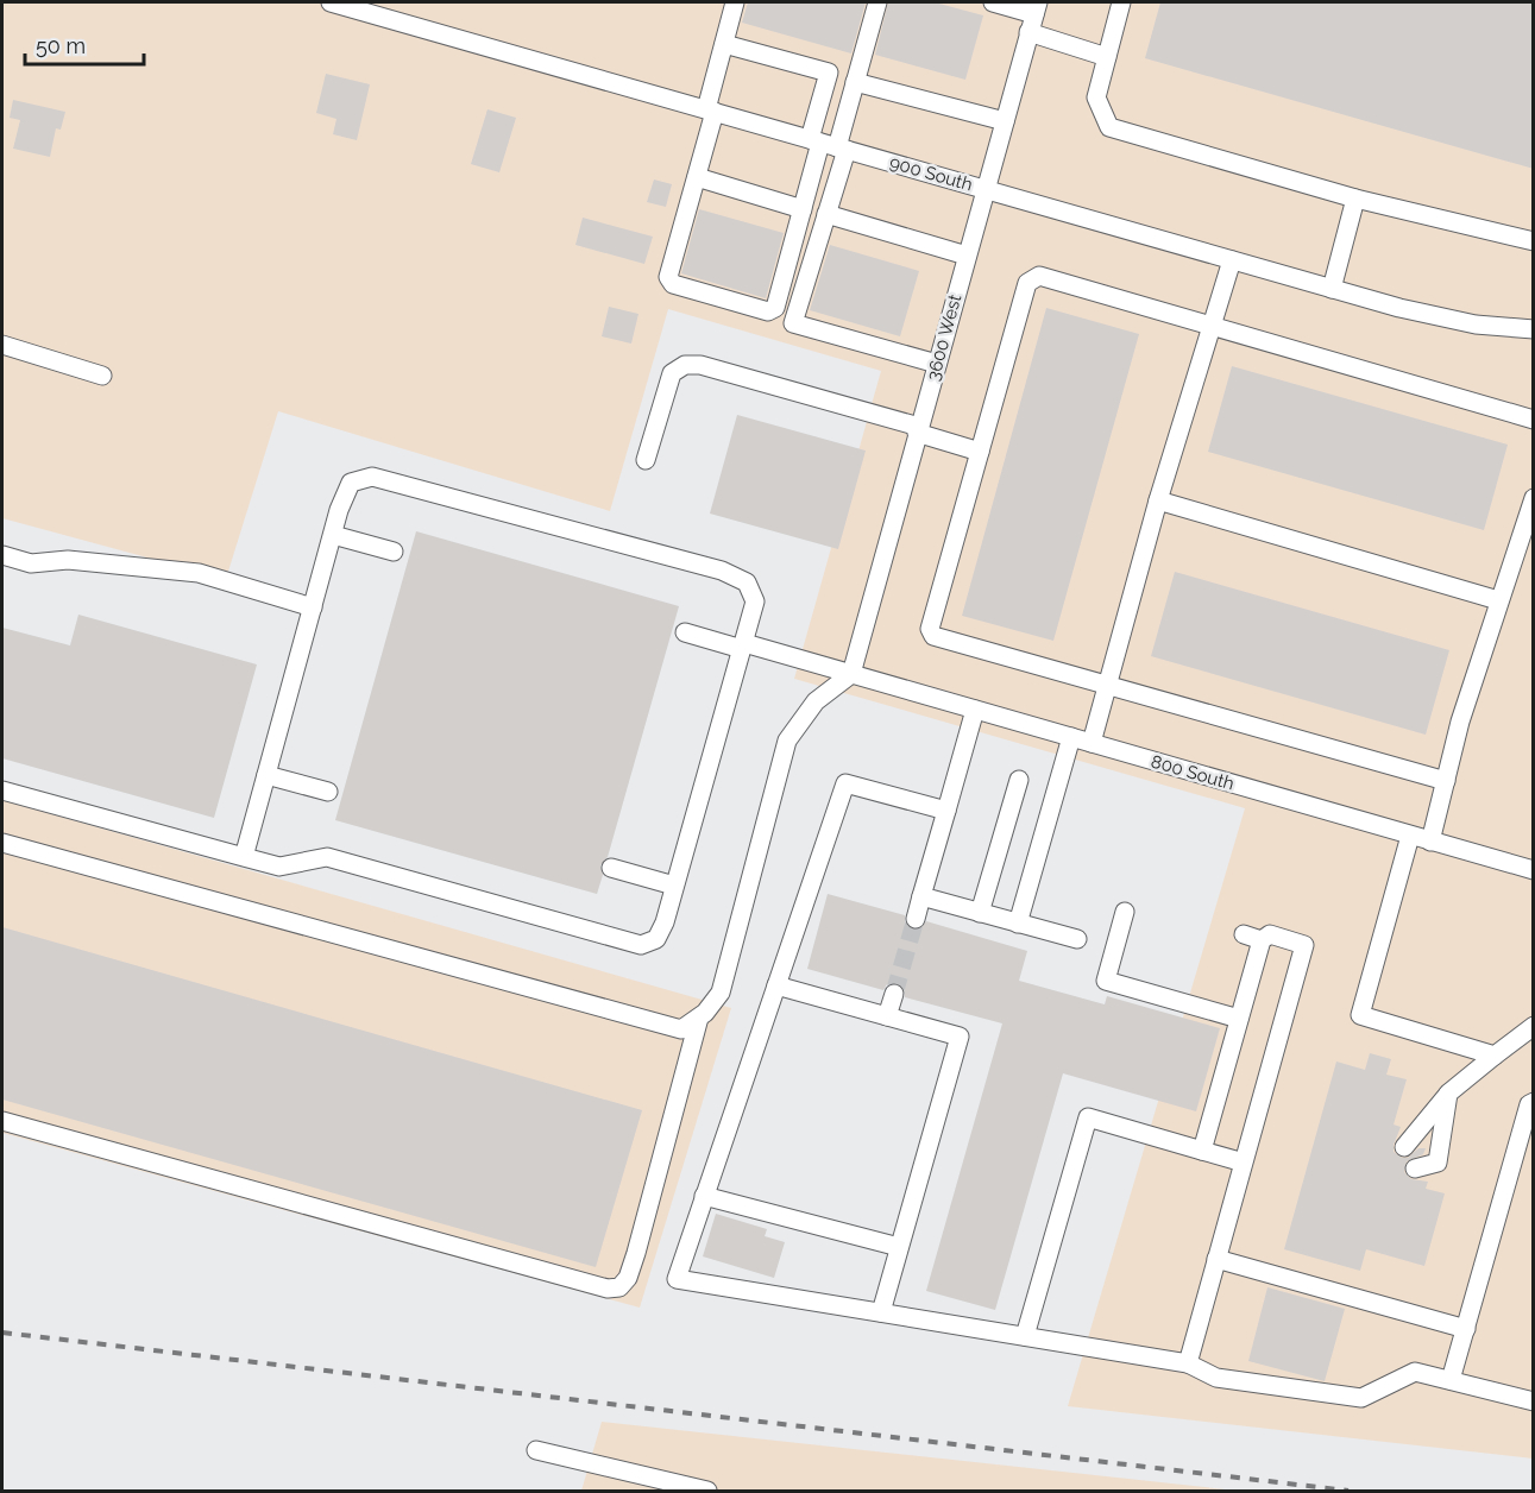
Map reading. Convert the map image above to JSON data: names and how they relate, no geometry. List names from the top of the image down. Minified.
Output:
{"streets":{"street":["900 South","3600 West","800 South"]},"crossings":[["900 South","3600 West"],["3600 West","800 South"]],"scale_bar":"50 m"}
